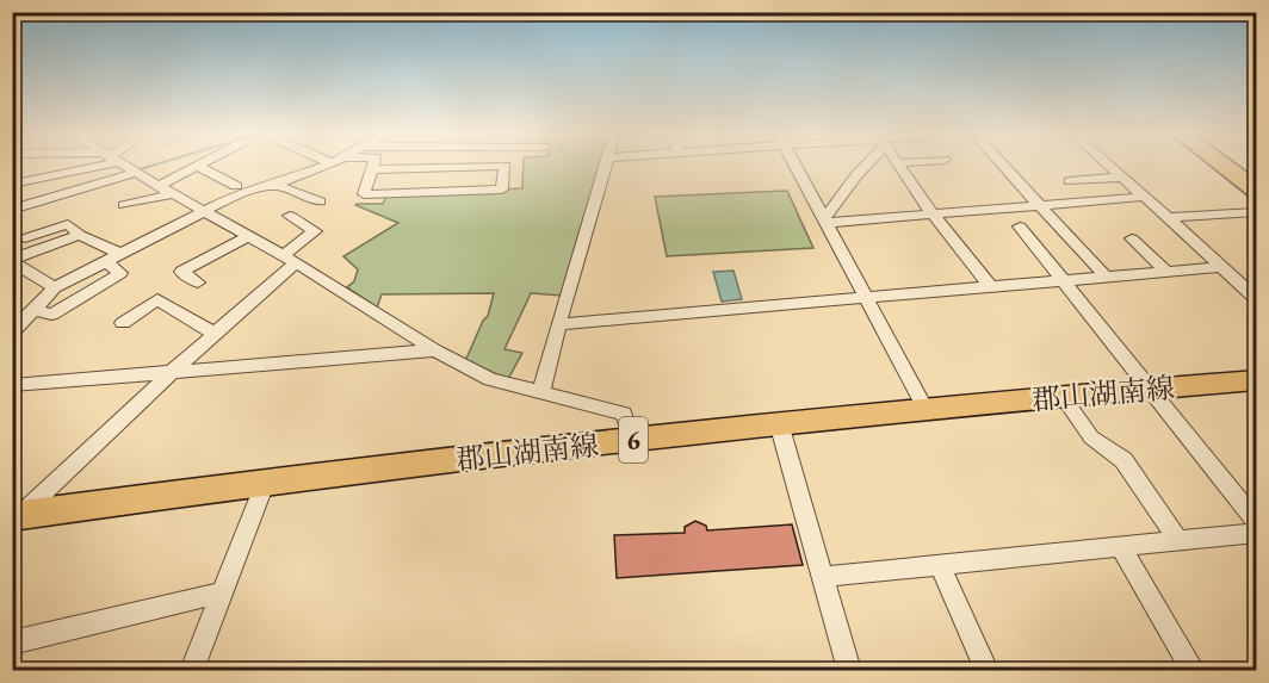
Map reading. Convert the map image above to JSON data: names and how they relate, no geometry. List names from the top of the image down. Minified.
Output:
{"streets":{"main road":["郡山湖南線","6"]}}
